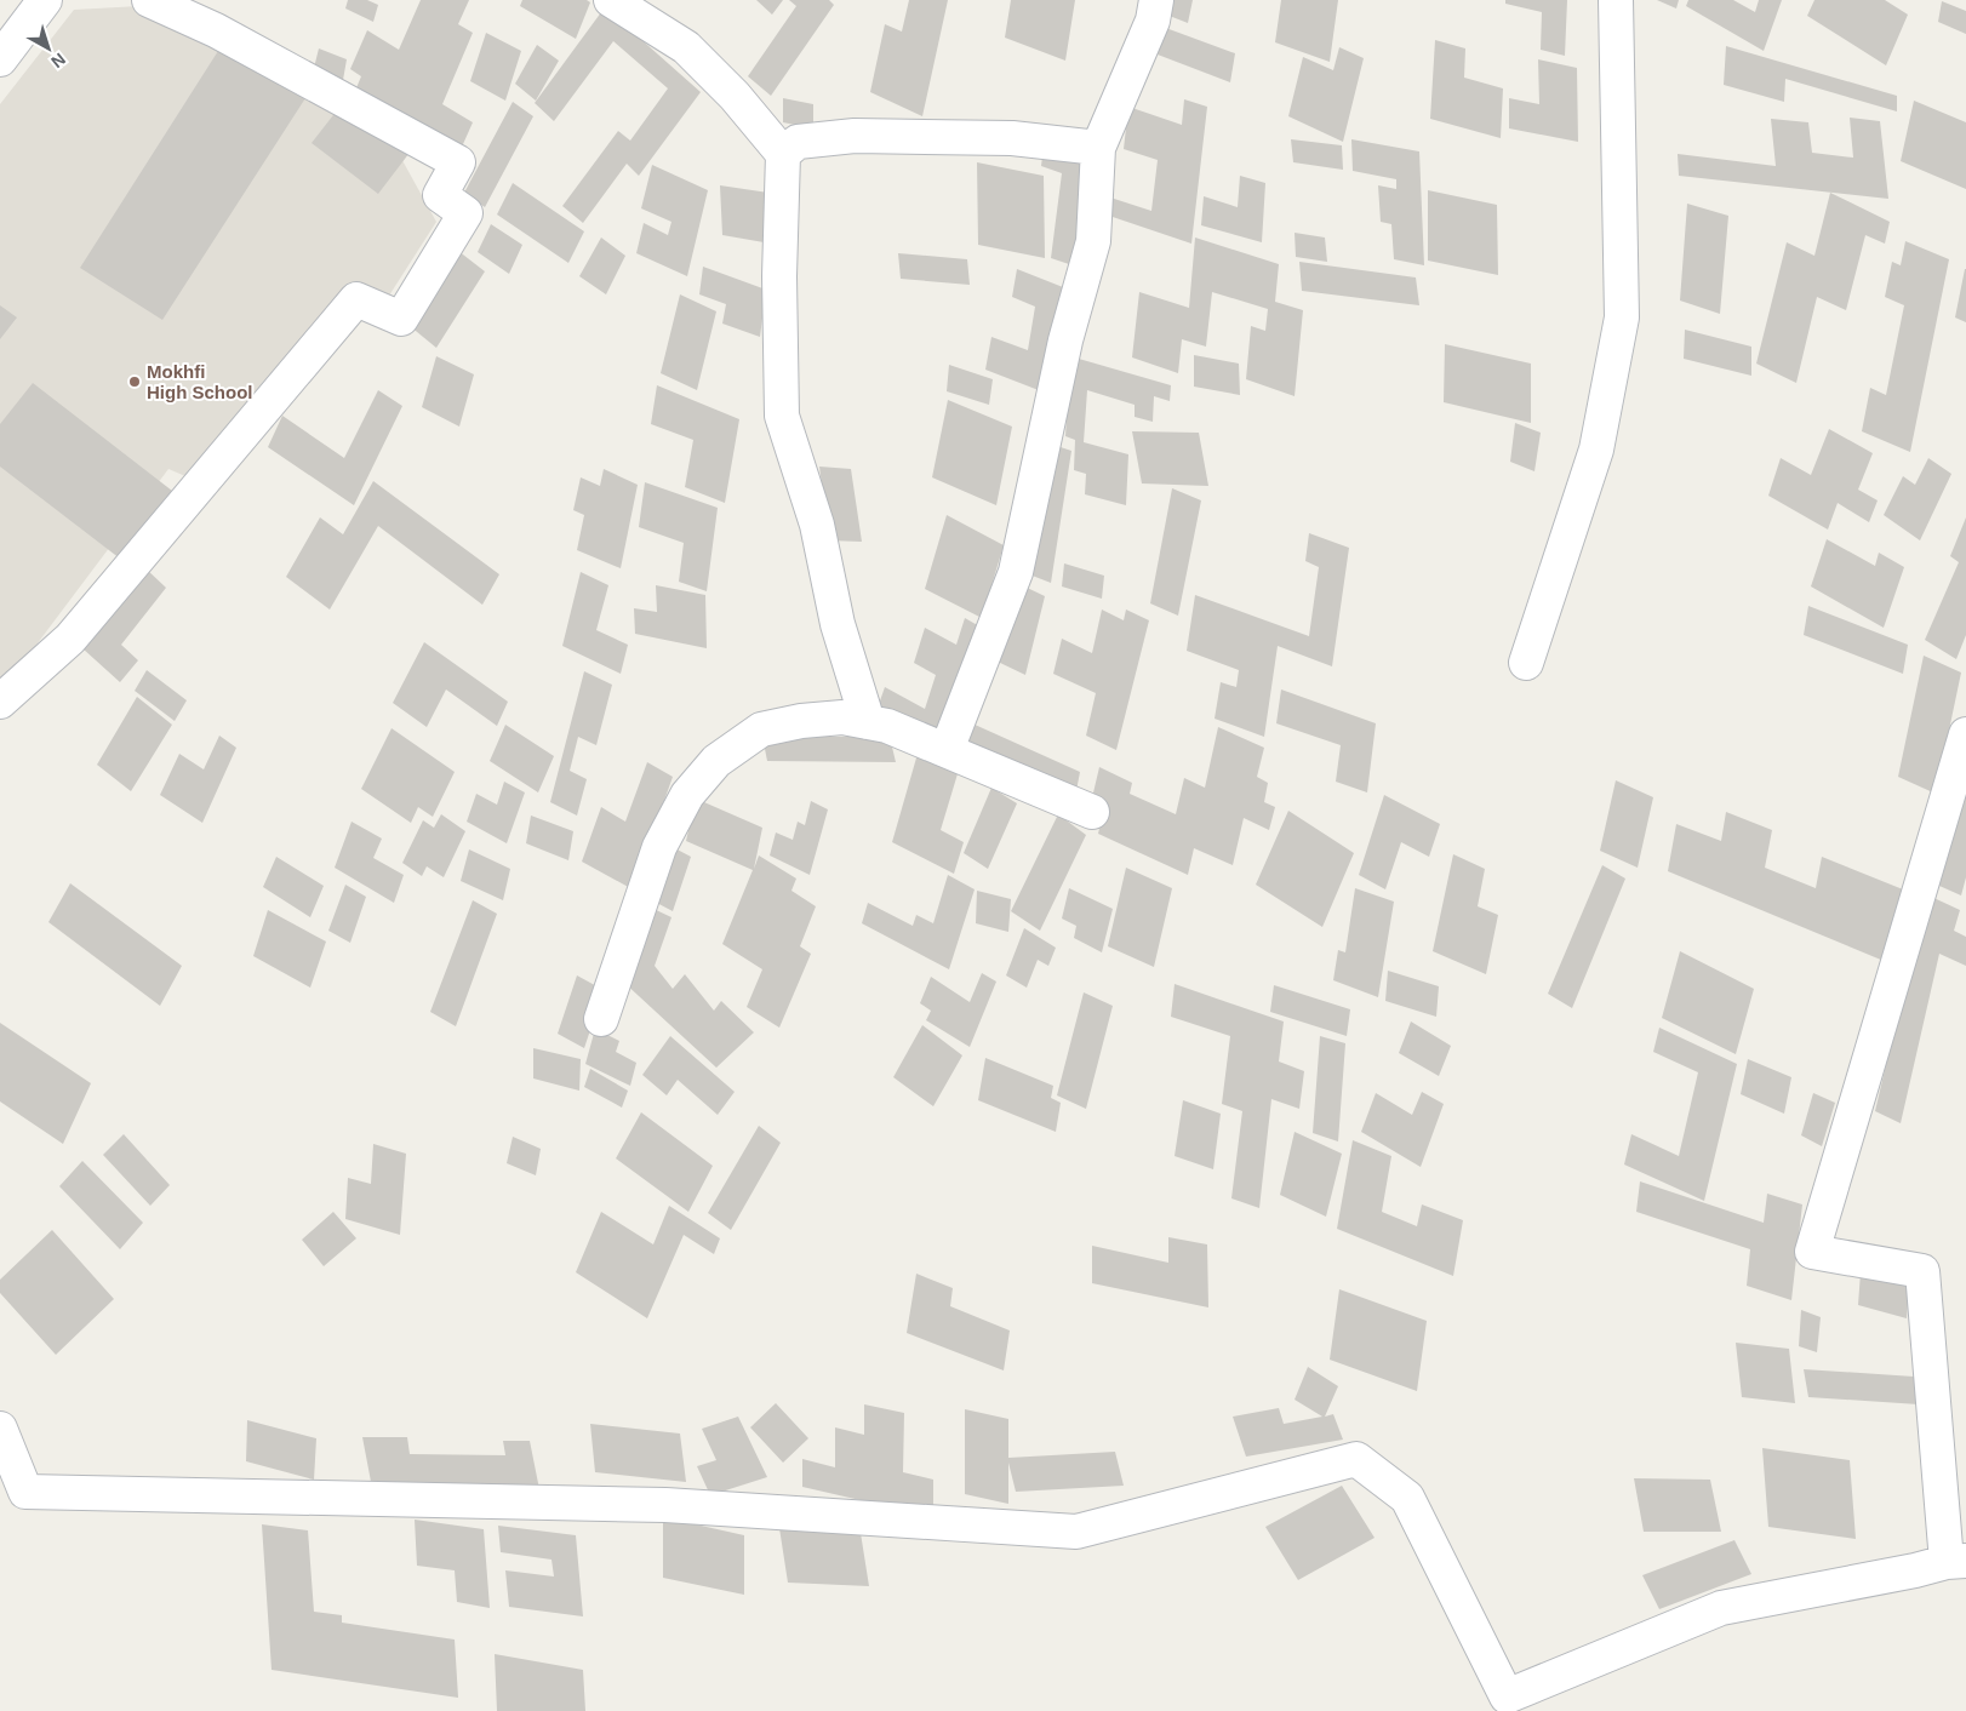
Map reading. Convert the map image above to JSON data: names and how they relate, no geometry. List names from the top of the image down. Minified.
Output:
{"places":["Mokhfi High School"],"north":"bottom right"}
